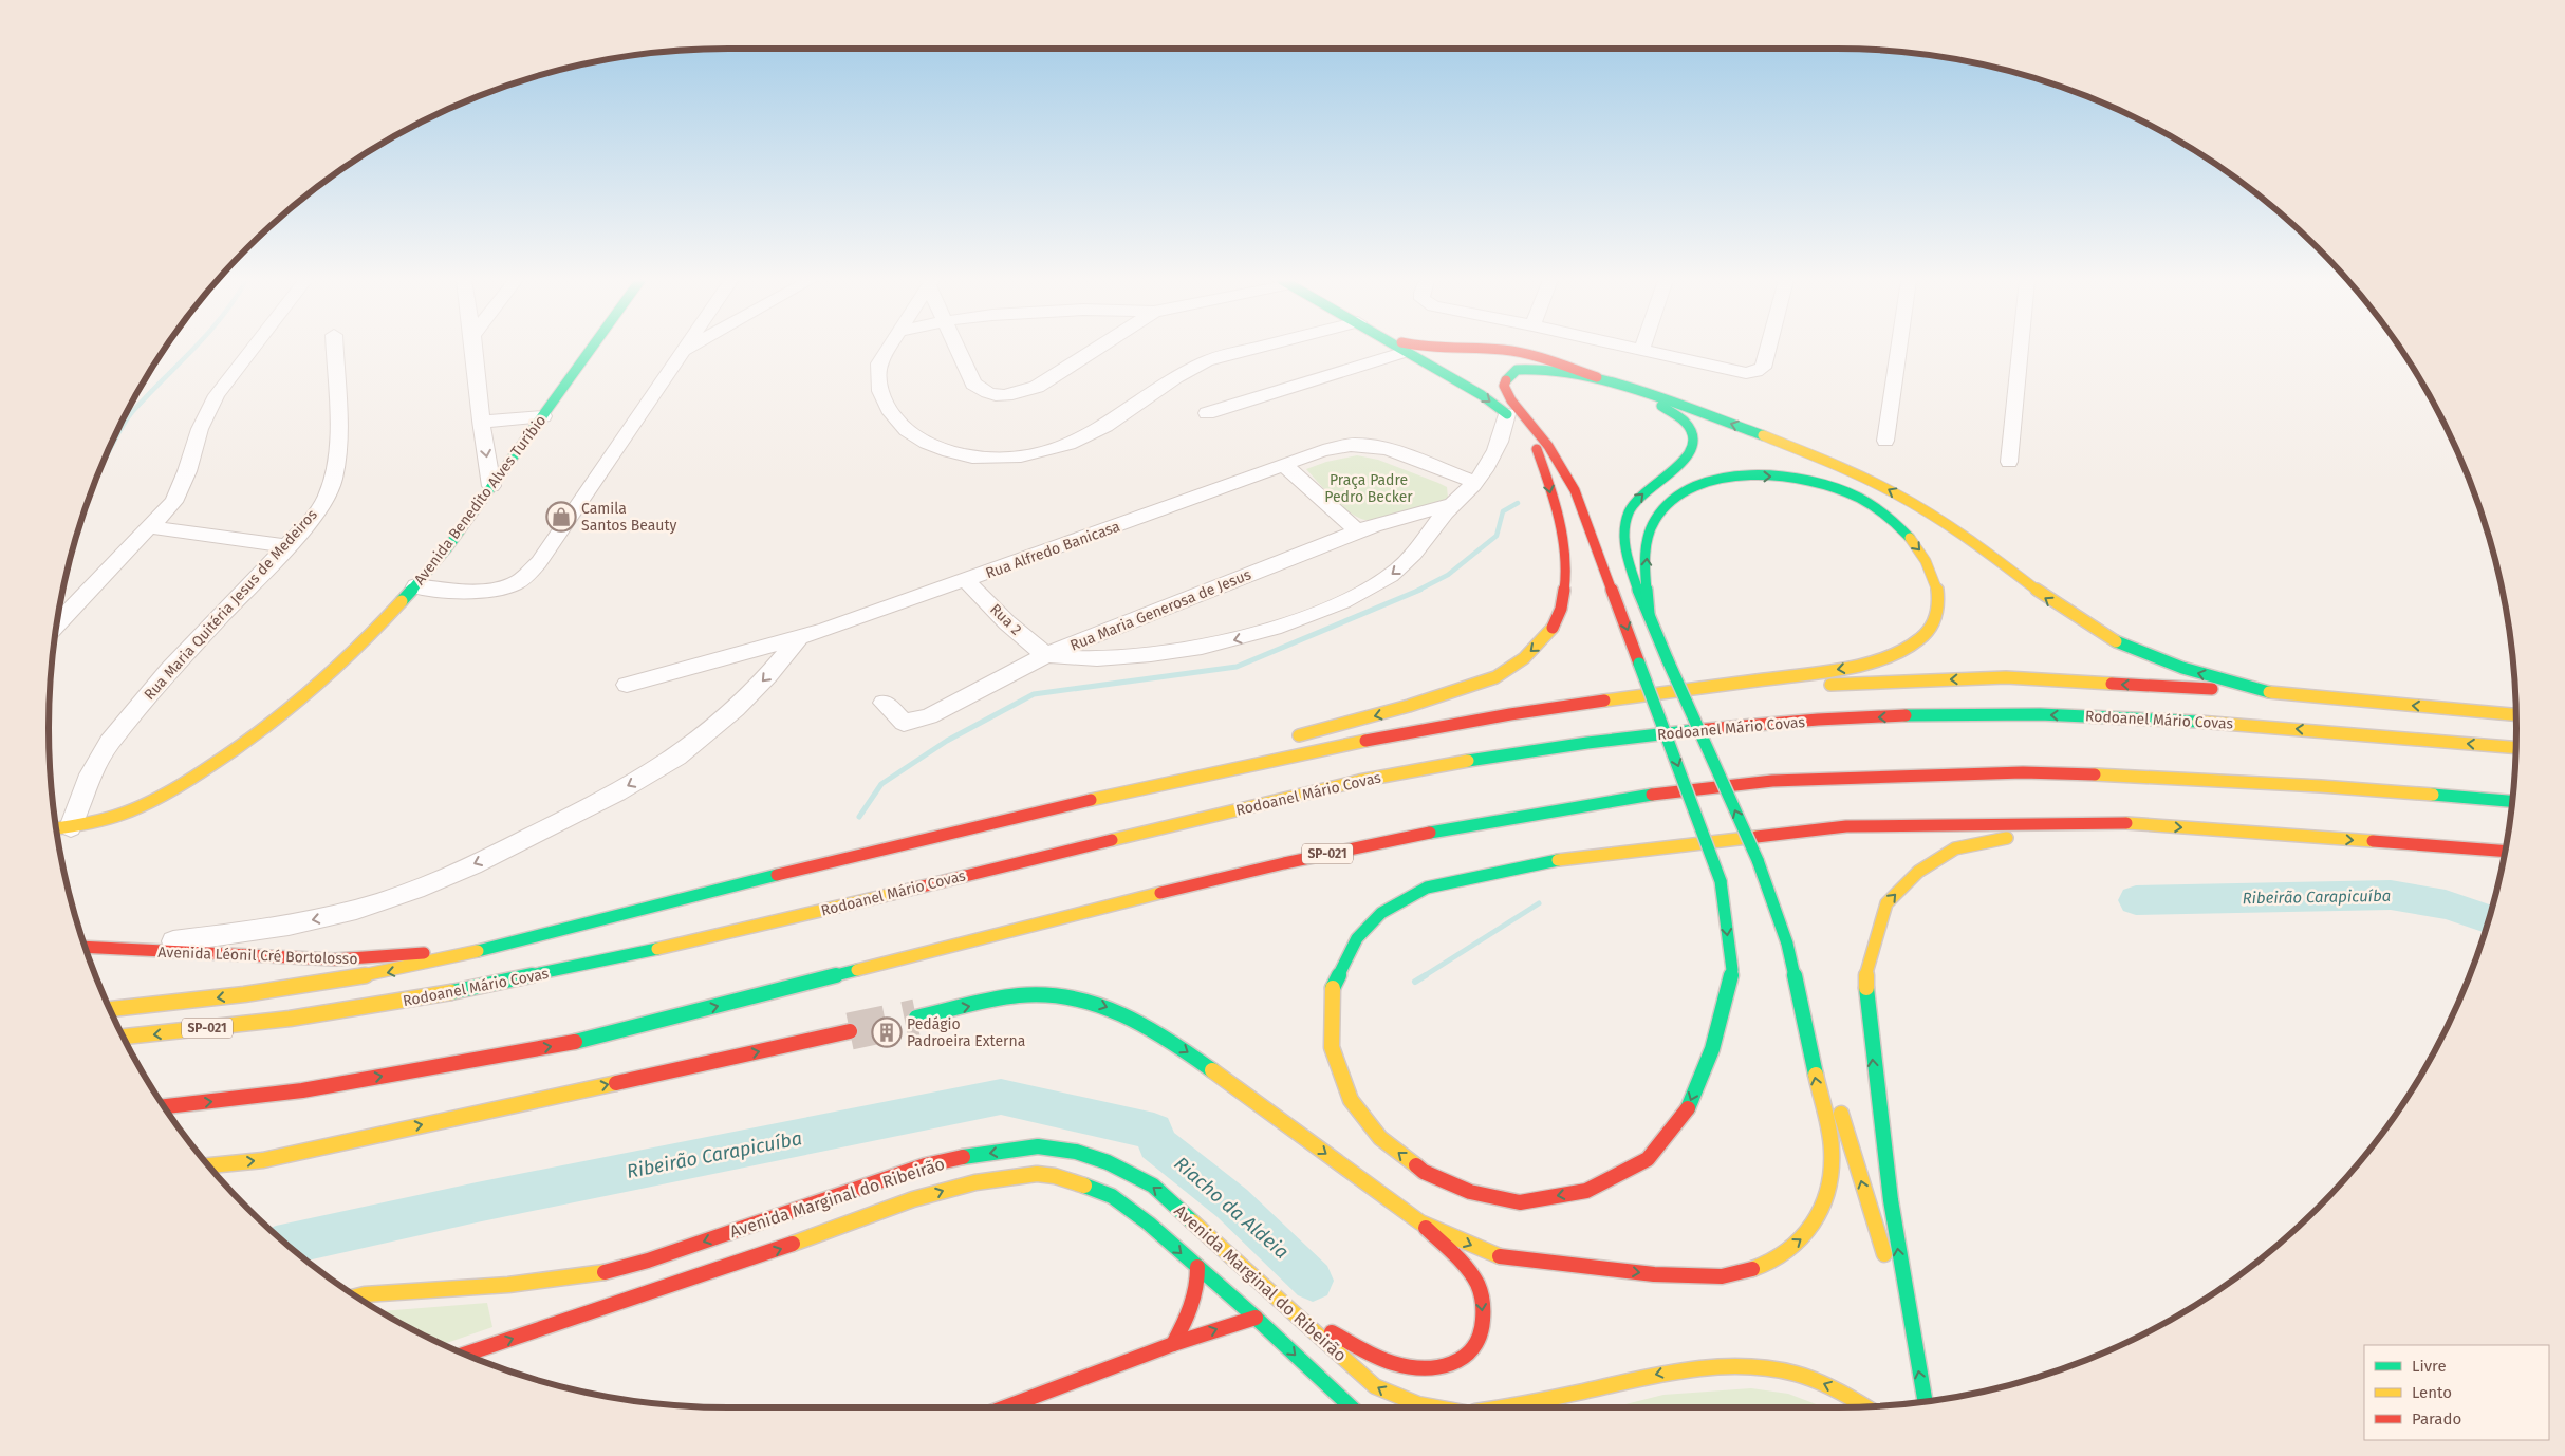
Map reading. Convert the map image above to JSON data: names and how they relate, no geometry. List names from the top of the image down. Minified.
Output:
{"streets":{"main road":["Avenida Benedito Alves Turíbio","Rodoanel Mário Covas","SP-021","Avenida Léonil Cré Bortolosso","Avenida Marginal do Ribeirão"],"street":["Rua Alfredo Banicasa","Rua Maria Quitéria Jesus de Medeiros","Rua Maria Generosa de Jesus","Rua 2"]},"crossings":[["Avenida Benedito Alves Turíbio","Rua Maria Quitéria Jesus de Medeiros"],["Rua Alfredo Banicasa","Rua 2"],["Rua Maria Generosa de Jesus","Rua 2"]],"water":["Ribeirão Carapicuíba","Riacho da Aldeia"],"parks":["Praça Padre Pedro Becker"],"places":{"shop":["Camila Santos Beauty"],"building":["Pedágio Padroeira Externa"]},"legend":["Livre","Lento","Parado"]}
